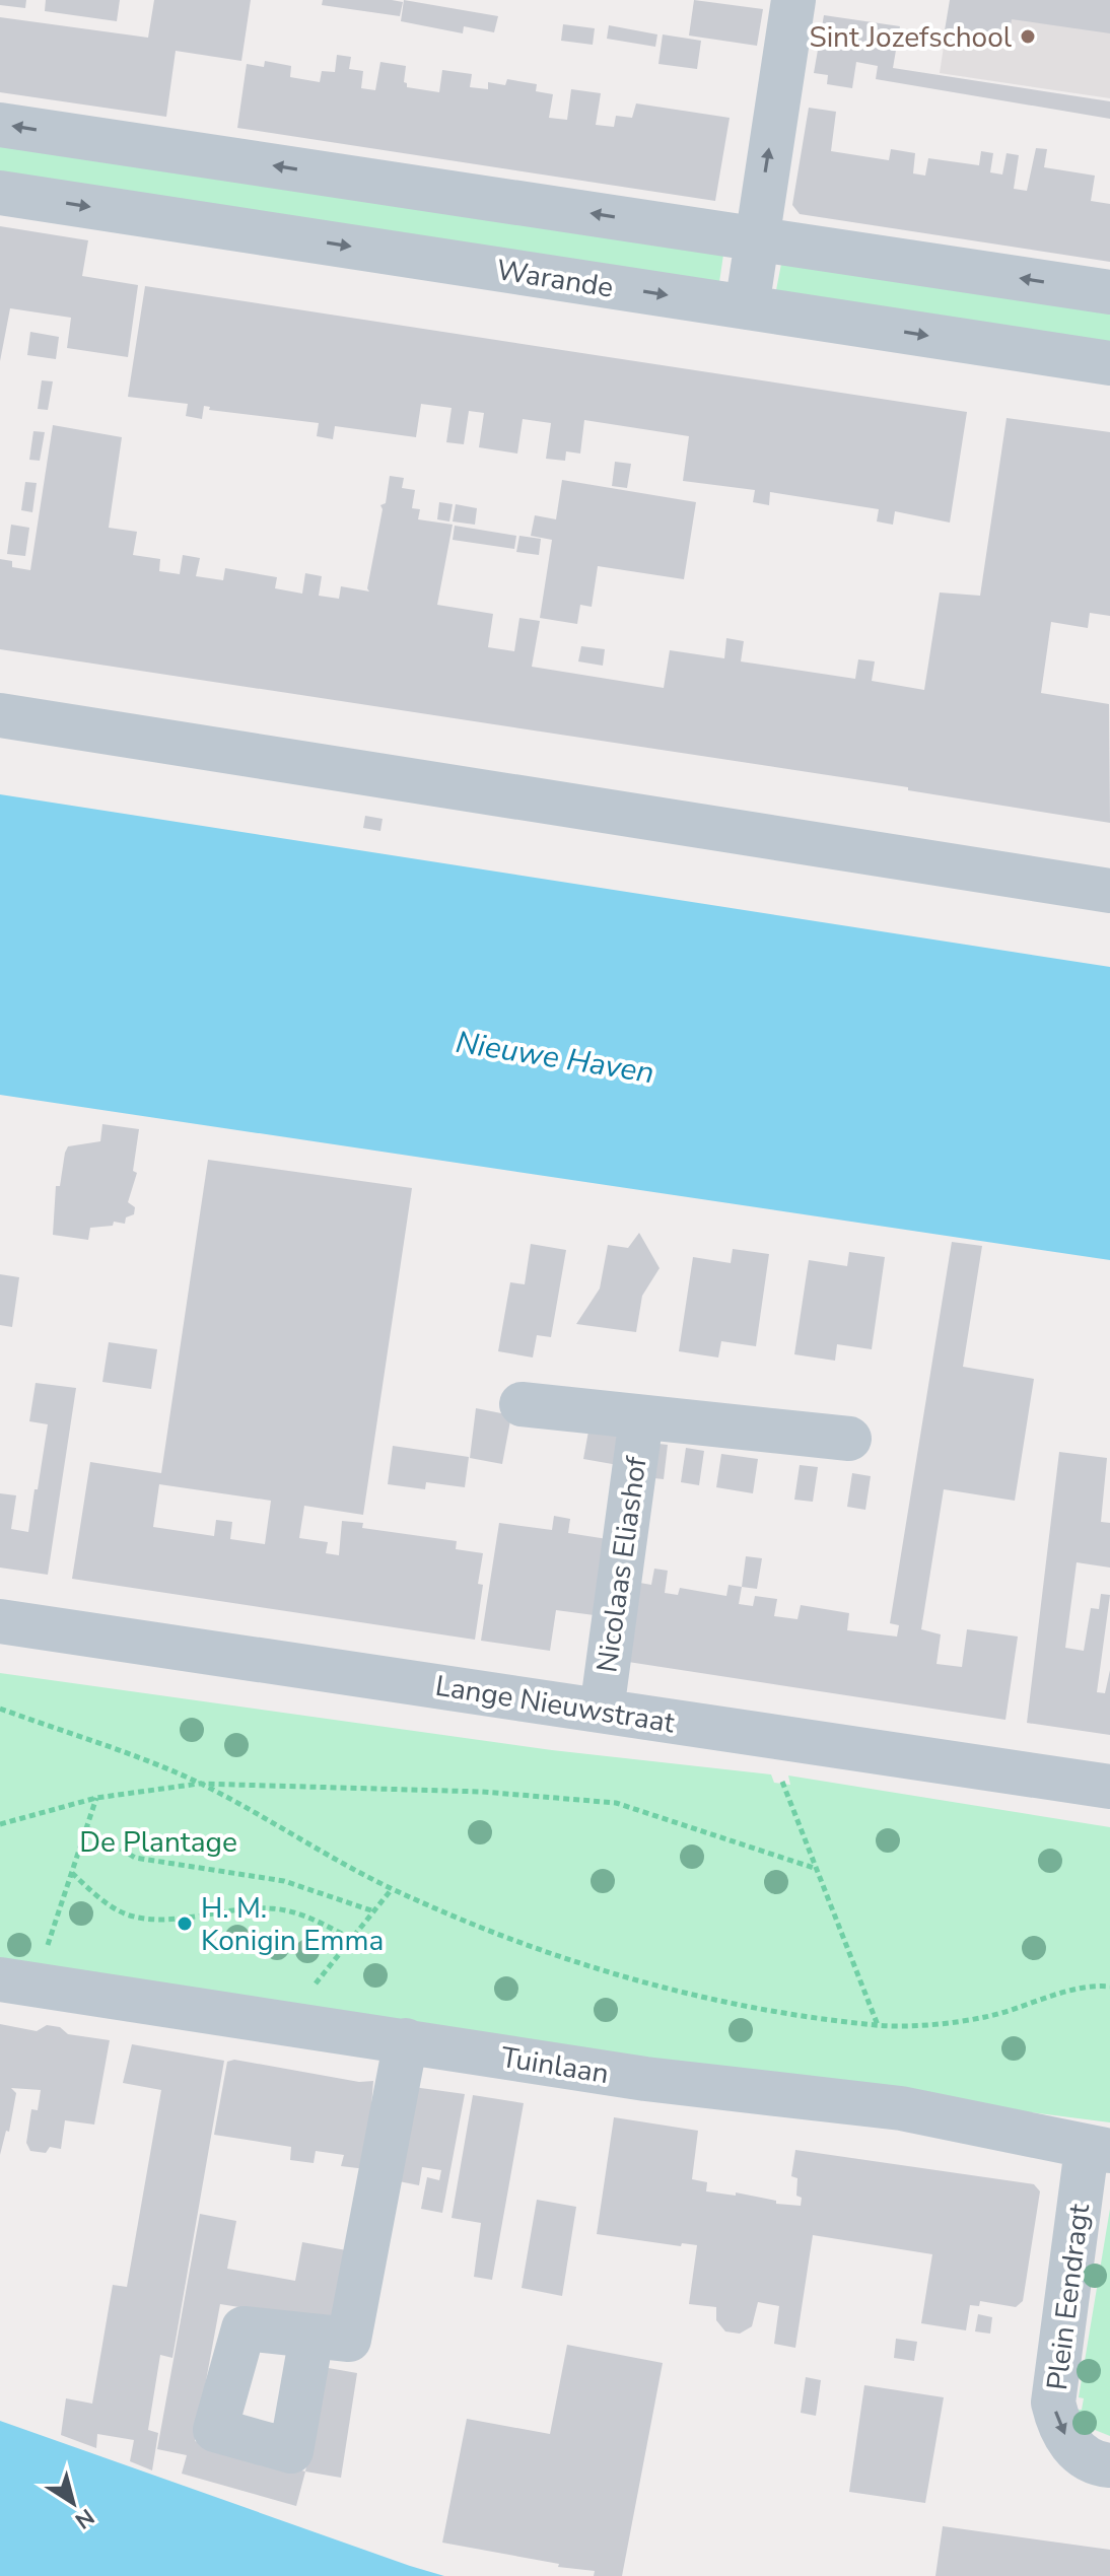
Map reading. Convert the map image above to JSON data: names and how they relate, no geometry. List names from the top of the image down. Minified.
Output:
{"streets":{"street":["Warande","Nicolaas Eliashof","Lange Nieuwstraat","Tuinlaan","Plein Eendragt"]},"crossings":[["Nicolaas Eliashof","Lange Nieuwstraat"],["Tuinlaan","Plein Eendragt"]],"one_way":["Plein Eendragt"],"water":["Nieuwe Haven"],"parks":["De Plantage"],"places":["Sint Jozefschool","H. M. Konigin Emma"],"north":"bottom right"}
